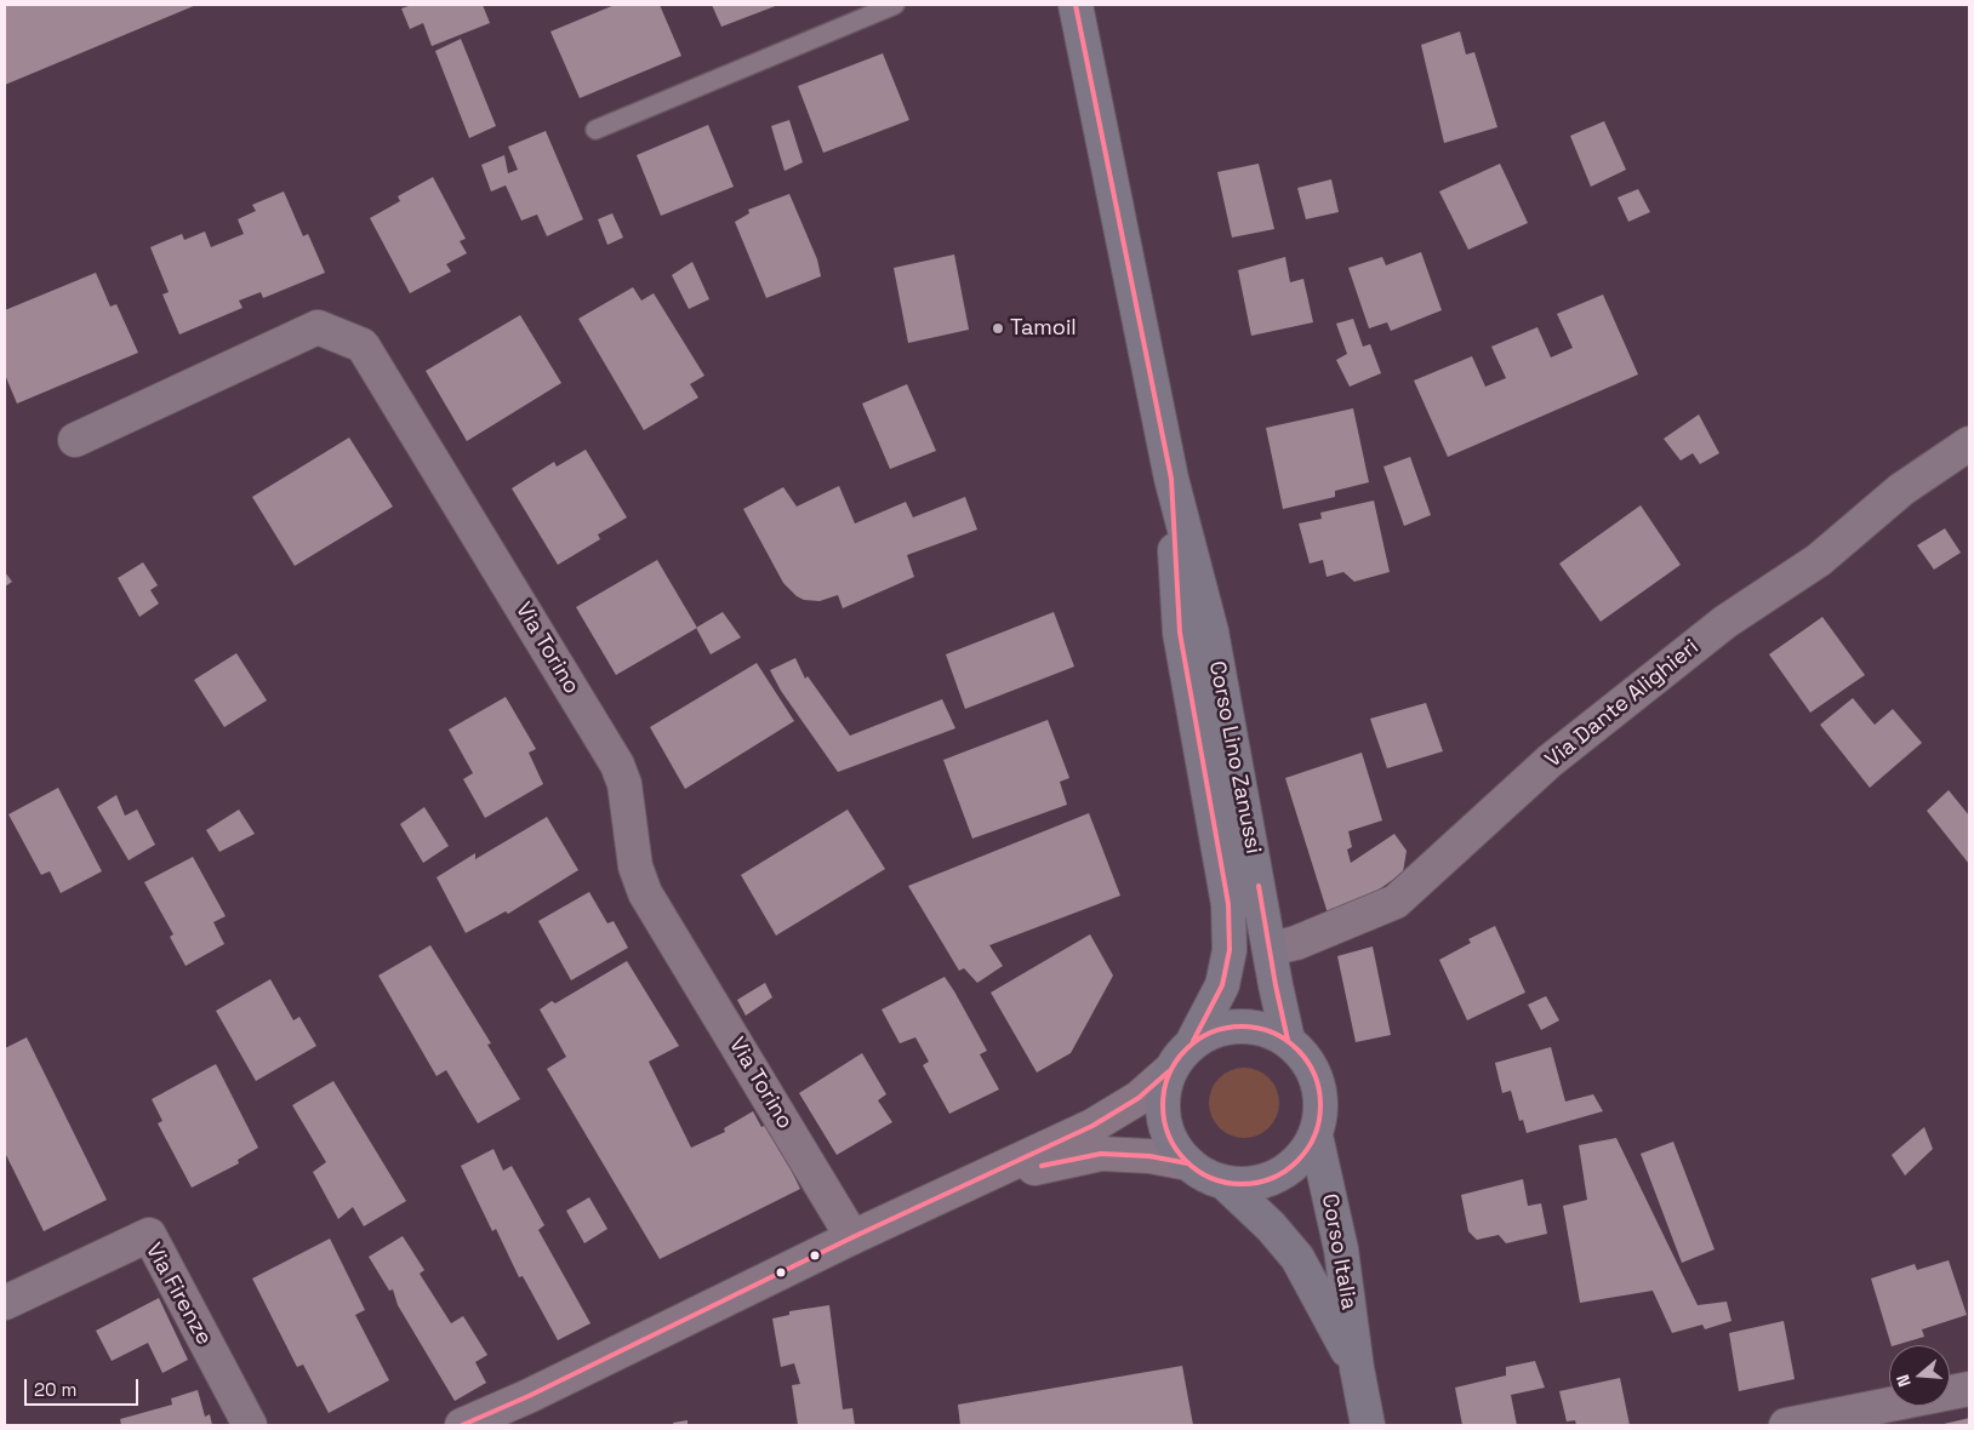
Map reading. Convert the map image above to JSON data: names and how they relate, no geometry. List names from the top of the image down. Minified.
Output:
{"streets":{"main road":["Corso Lino Zanussi","Corso Italia"],"street":["Via Torino","Via Dante Alighieri","Via Firenze"]},"crossings":[["Via Dante Alighieri","Corso Lino Zanussi"],["Corso Lino Zanussi","Corso Italia"]],"places":["Tamoil"],"scale_bar":"20 m","north":"left"}
